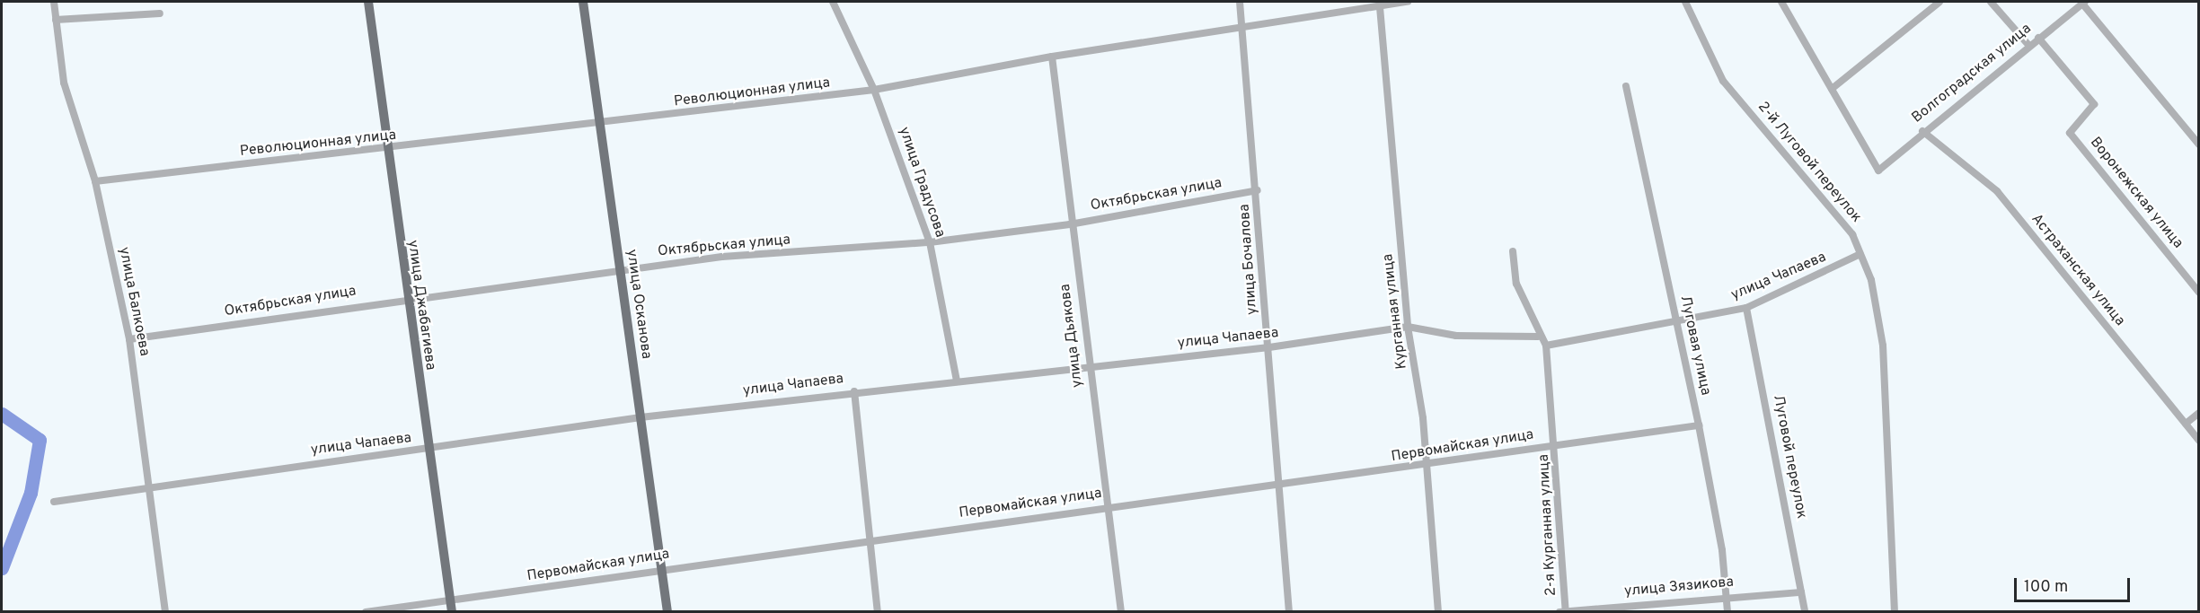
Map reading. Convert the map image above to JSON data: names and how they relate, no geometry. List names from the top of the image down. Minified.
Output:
{"streets":{"main road":["улица Осканова","улица Джабагиева"],"street":["Волгоградская улица","Революционная улица","2-й Луговой переулок","улица Градусова","Воронежская улица","Октябрьская улица","улица Бочалова","Астраханская улица","улица Чапаева","улица Балкоева","Курганная улица","улица Дьякова","Луговая улица","Первомайская улица","Луговой переулок","2-я Курганная улица","улица Зязикова"]},"crossings":[["Волгоградская улица","Воронежская улица"],["Волгоградская улица","Астраханская улица"],["Революционная улица","улица Градусова"],["Революционная улица","улица Бочалова"],["Революционная улица","улица Балкоева"],["Революционная улица","улица Осканова"],["Революционная улица","улица Джабагиева"],["Революционная улица","Курганная улица"],["Революционная улица","улица Дьякова"],["2-й Луговой переулок","улица Чапаева"],["улица Градусова","Октябрьская улица"],["улица Градусова","улица Чапаева"],["Октябрьская улица","улица Бочалова"],["Октябрьская улица","улица Балкоева"],["Октябрьская улица","улица Осканова"],["Октябрьская улица","улица Джабагиева"],["Октябрьская улица","улица Дьякова"],["улица Бочалова","улица Чапаева"],["улица Бочалова","Первомайская улица"],["улица Чапаева","улица Балкоева"],["улица Чапаева","улица Осканова"],["улица Чапаева","улица Джабагиева"],["улица Чапаева","Курганная улица"],["улица Чапаева","улица Дьякова"],["улица Чапаева","Луговая улица"],["улица Чапаева","Луговой переулок"],["улица Чапаева","2-я Курганная улица"],["улица Осканова","Первомайская улица"],["улица Джабагиева","Первомайская улица"],["Курганная улица","Первомайская улица"],["улица Дьякова","Первомайская улица"],["Луговая улица","Первомайская улица"],["Луговая улица","улица Зязикова"],["Первомайская улица","2-я Курганная улица"],["Луговой переулок","улица Зязикова"],["2-я Курганная улица","улица Зязикова"]],"scale_bar":"100 m"}
